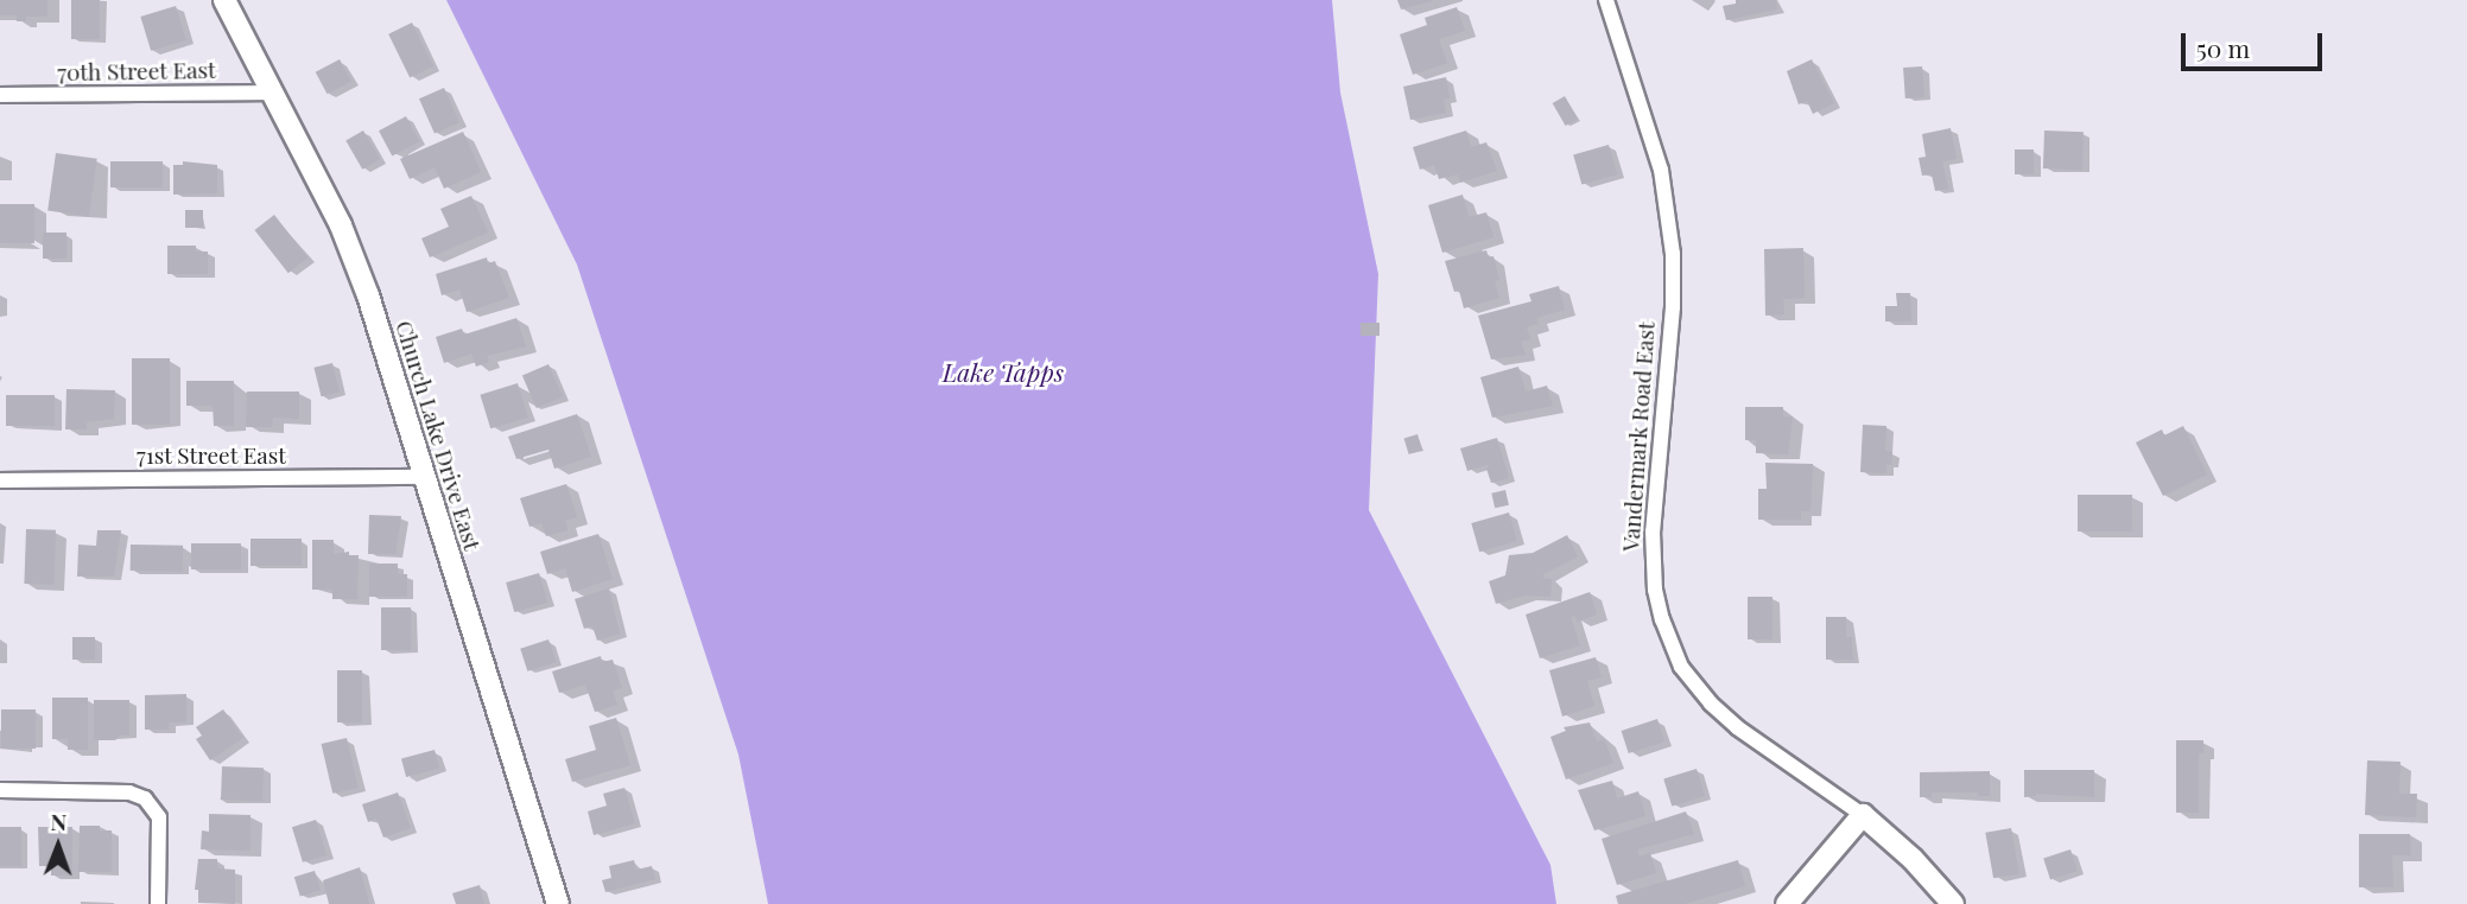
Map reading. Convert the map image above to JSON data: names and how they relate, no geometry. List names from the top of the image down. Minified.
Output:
{"streets":{"street":["70th Street East","Church Lake Drive East","Vandermark Road East","71st Street East"]},"crossings":[["70th Street East","Church Lake Drive East"],["Church Lake Drive East","71st Street East"]],"water":["Lake Tapps"],"scale_bar":"50 m","north":"top"}
